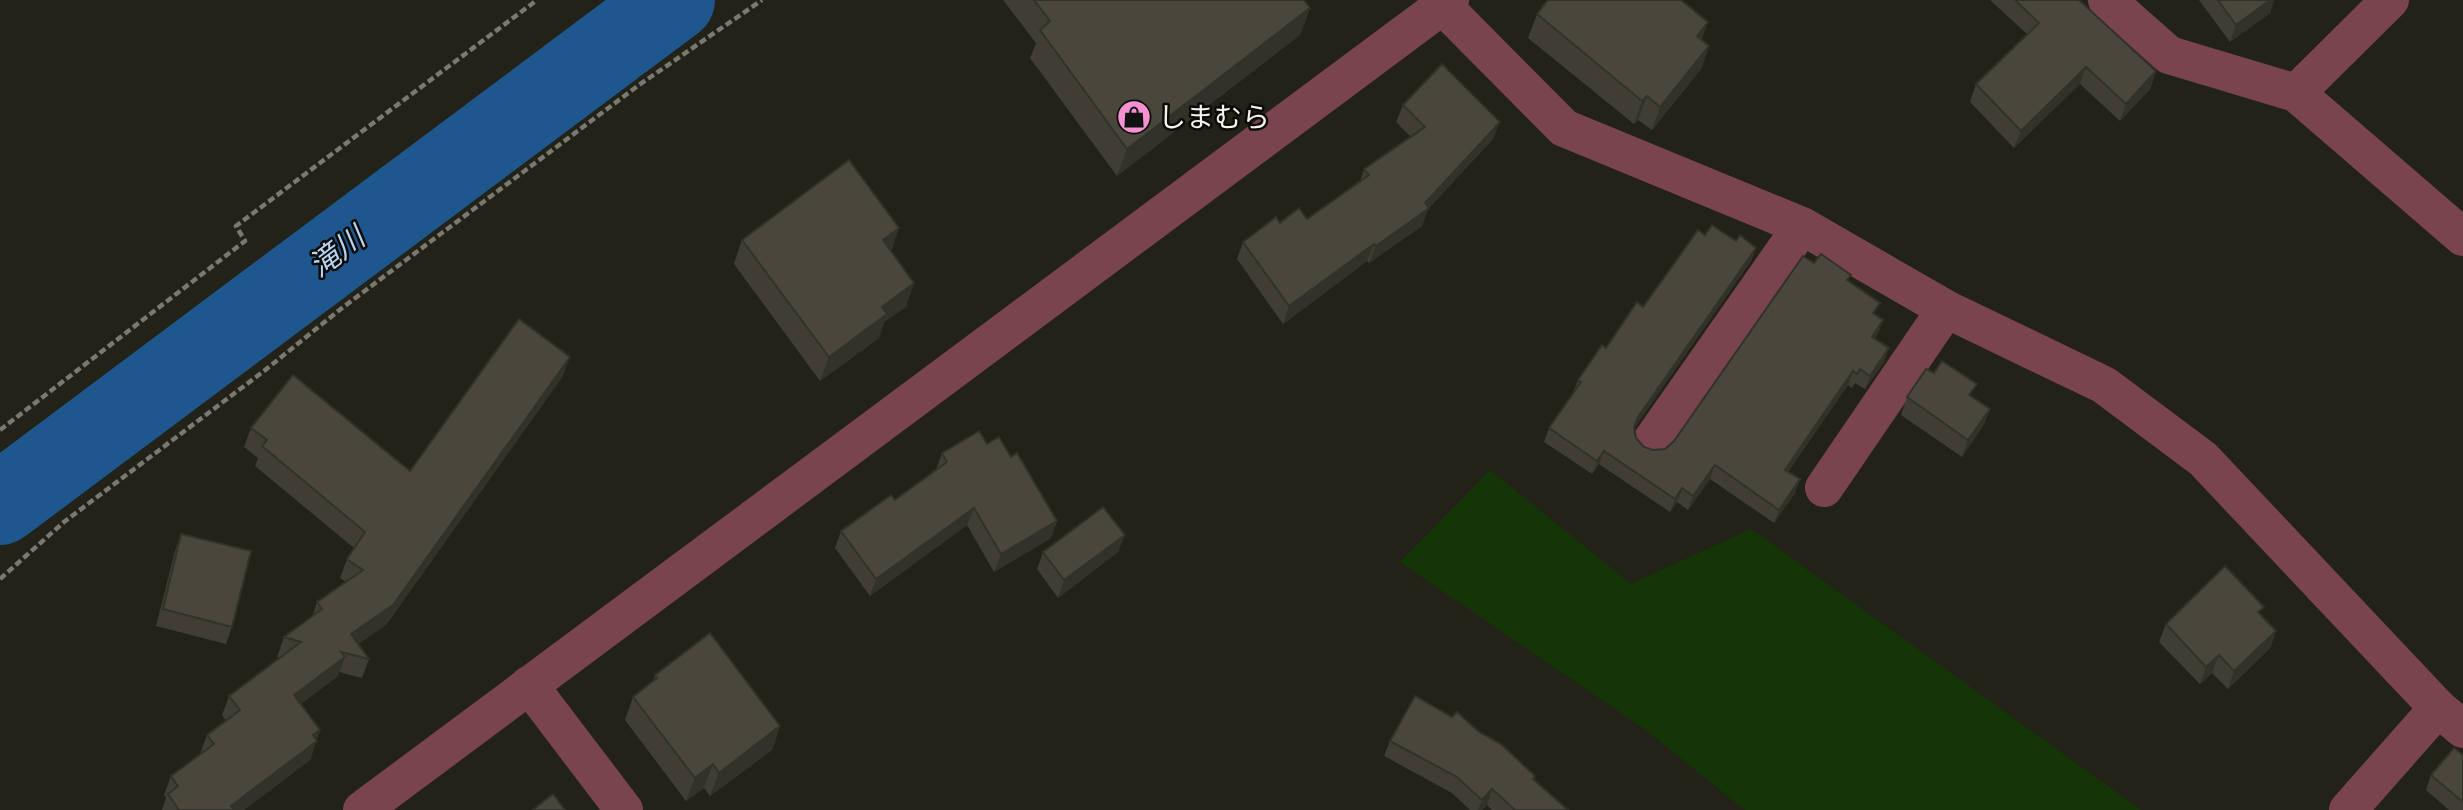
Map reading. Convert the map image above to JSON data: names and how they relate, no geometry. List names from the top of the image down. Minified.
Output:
{"water":["滝川"],"places":{"shop":["しまむら"]}}
